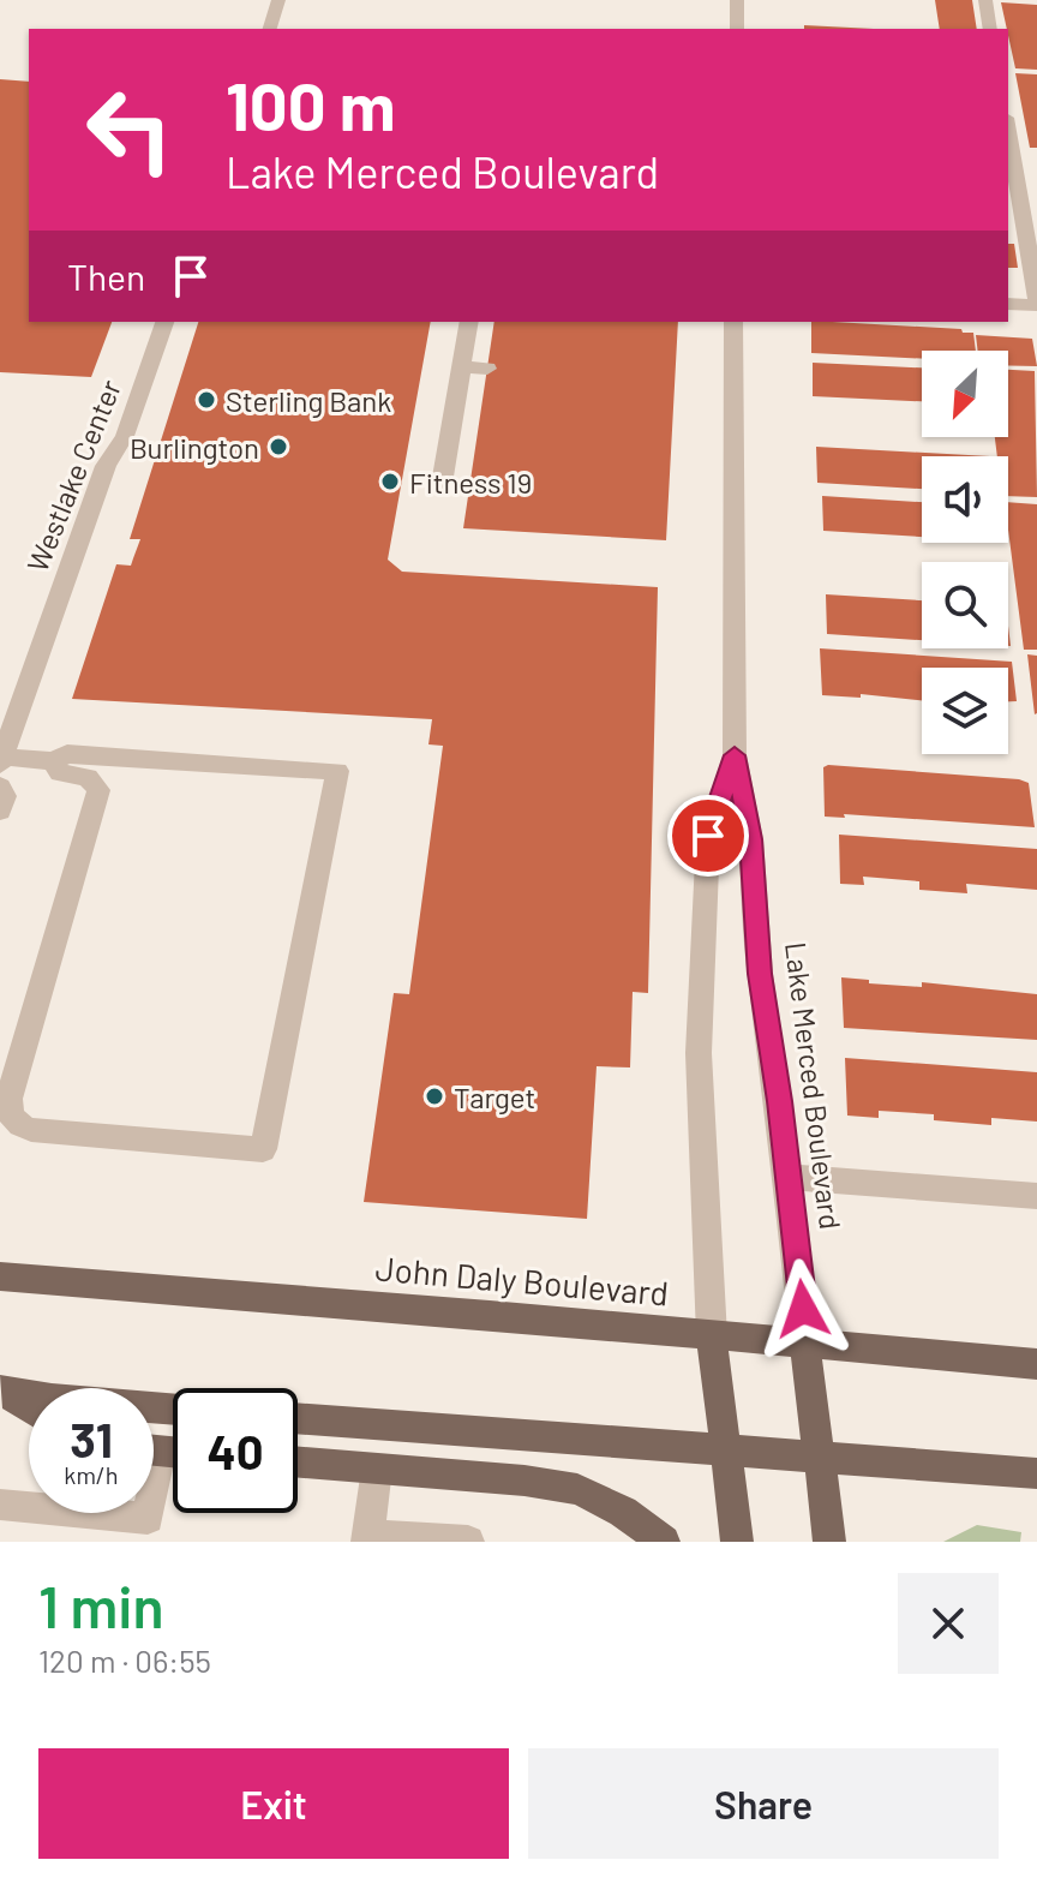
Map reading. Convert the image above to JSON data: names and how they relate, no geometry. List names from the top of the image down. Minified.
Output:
{"streets":{"main road":["Lake Merced Boulevard","John Daly Boulevard"],"street":["Westlake Center"]},"crossings":[["Lake Merced Boulevard","John Daly Boulevard"]],"places":["Sterling Bank","Burlington","Fitness 19","Target"],"north":"bottom left","page":{"turn":["100 m","Lake Merced Boulevard"],"then":"Then","speed":"31 km/h","limit":"40","heading":["1 min","120 m · 06:55"],"buttons":["Exit","Share"]}}
